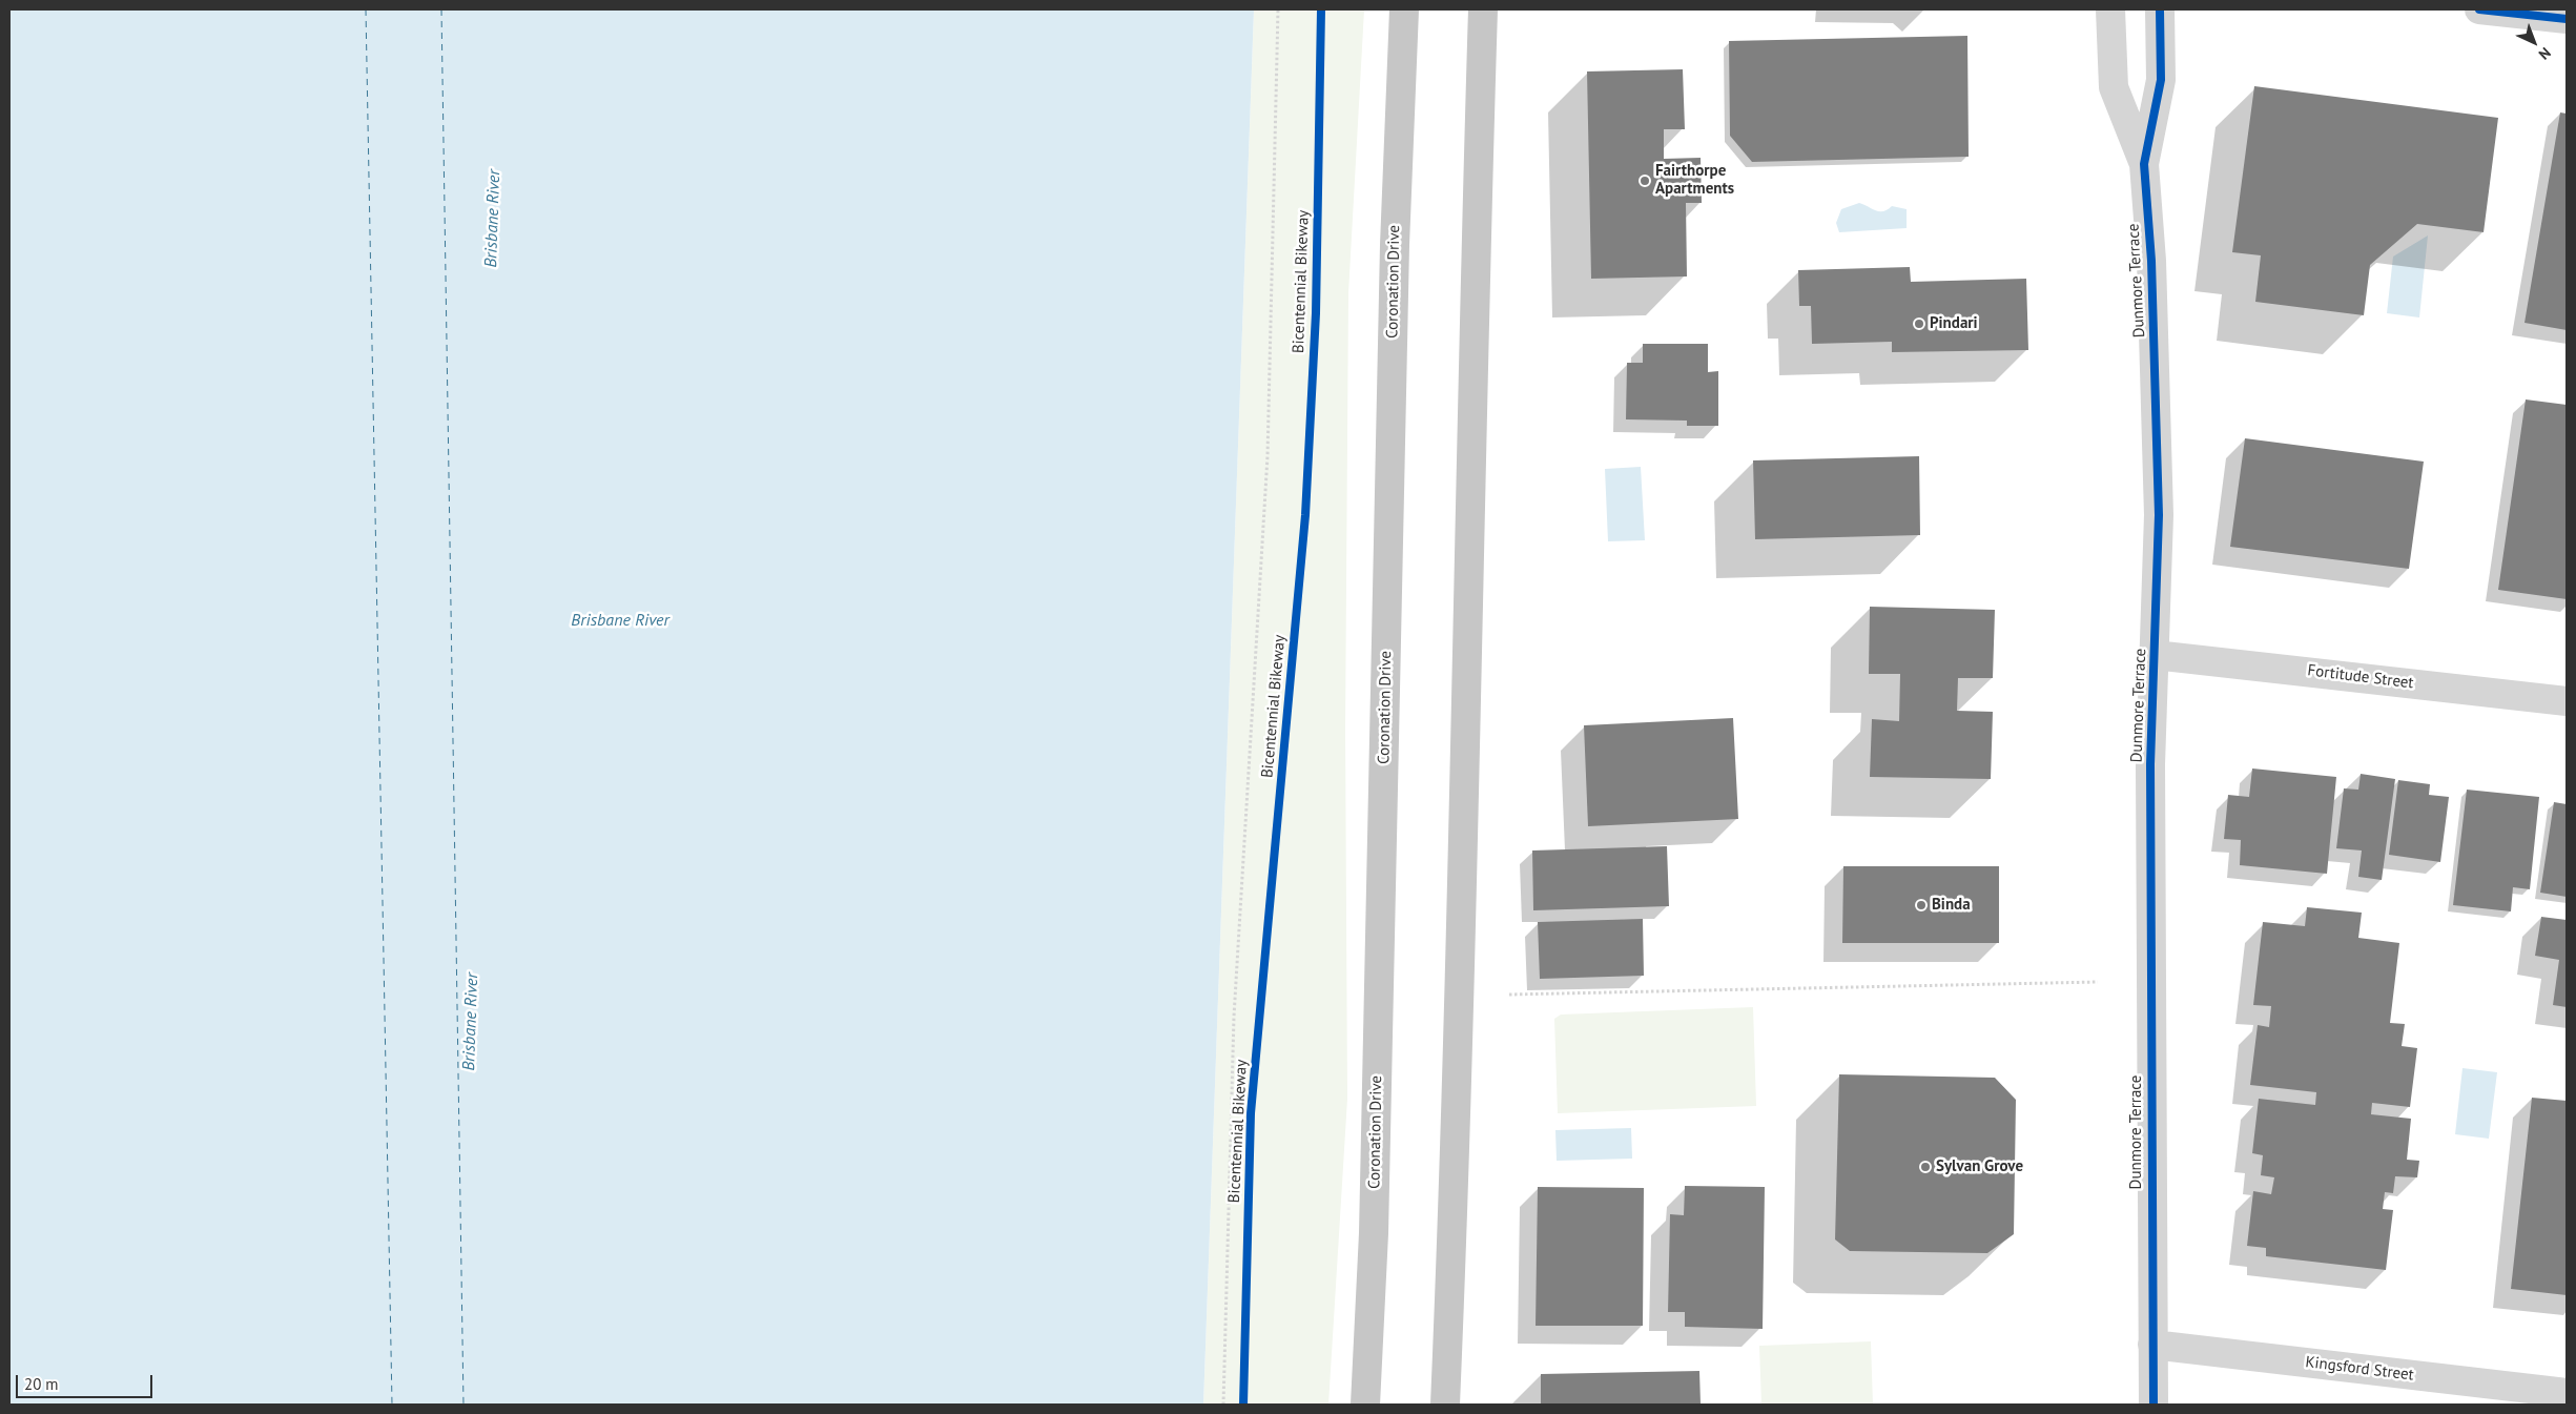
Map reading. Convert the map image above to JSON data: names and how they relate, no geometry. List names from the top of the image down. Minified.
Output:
{"streets":{"highway":["Coronation Drive"],"street":["Dunmore Terrace","Fortitude Street","Kingsford Street"],"cycle path":["Bicentennial Bikeway"]},"crossings":[["Dunmore Terrace","Fortitude Street"],["Dunmore Terrace","Kingsford Street"]],"water":["Brisbane River"],"places":["Fairthorpe Apartments","Pindari","Binda","Sylvan Grove"],"scale_bar":"20 m","north":"bottom right"}
